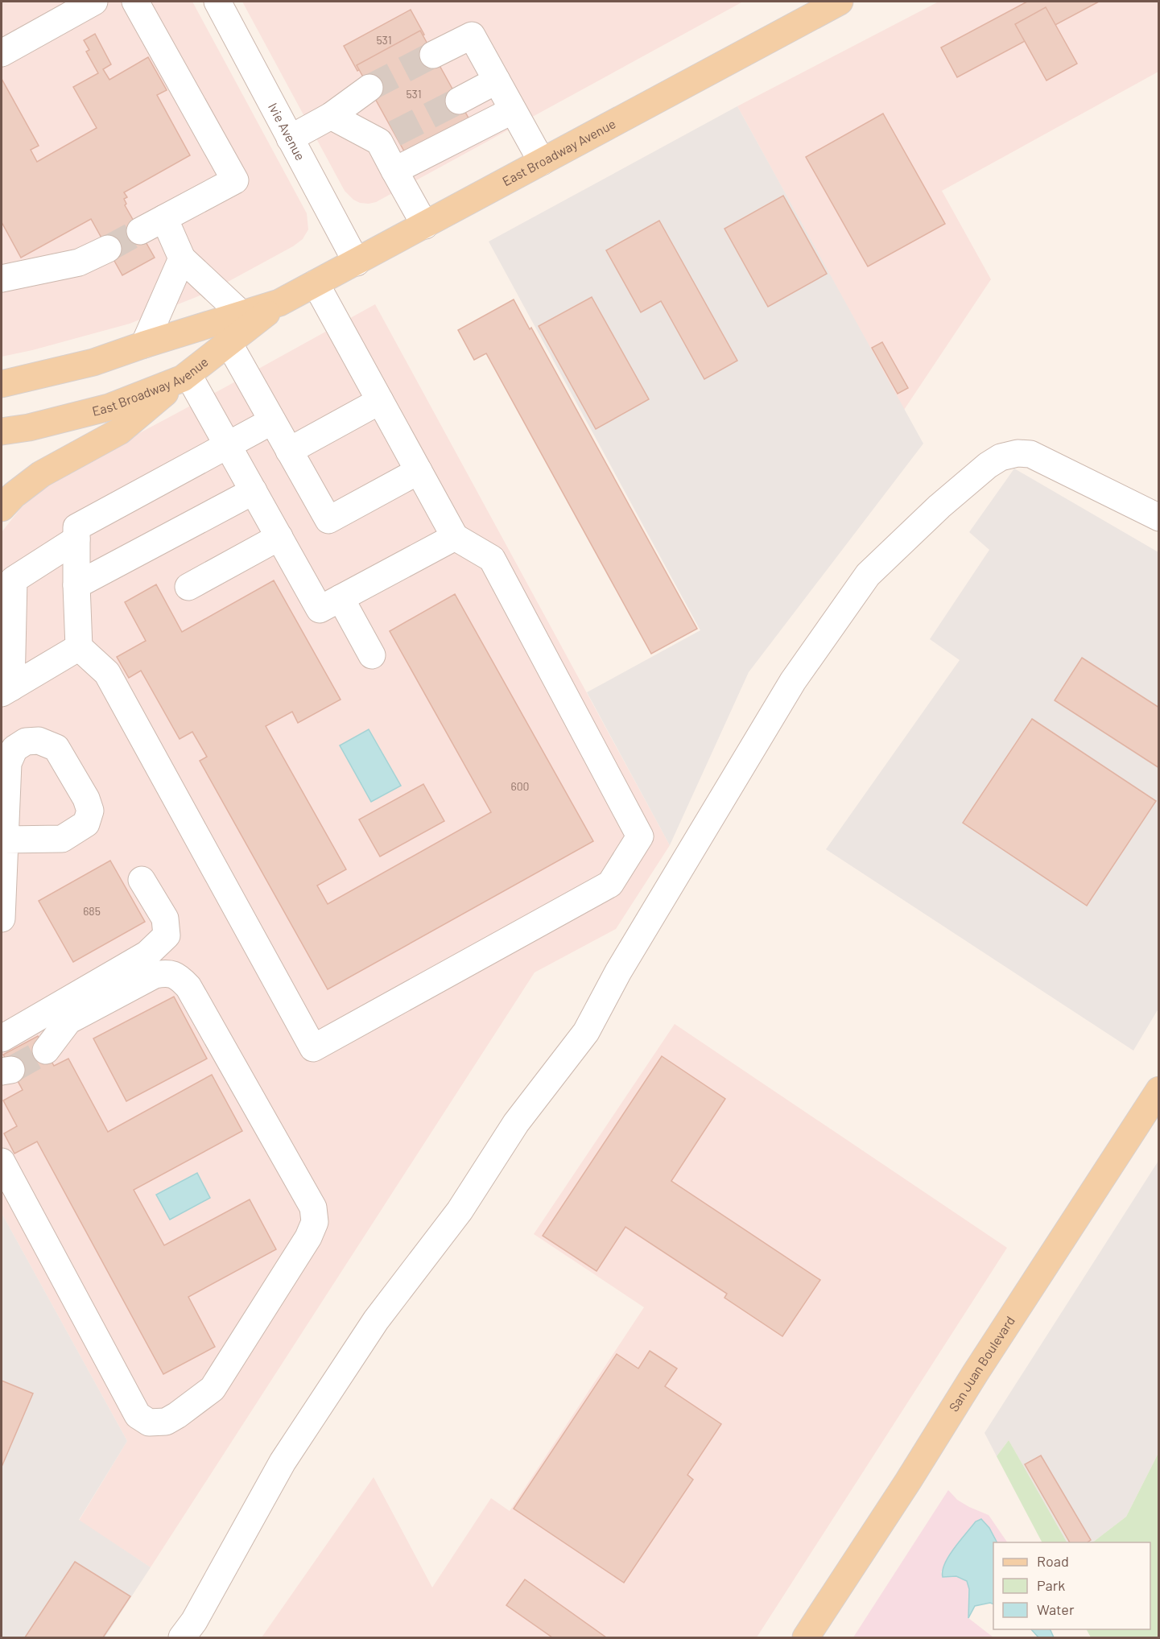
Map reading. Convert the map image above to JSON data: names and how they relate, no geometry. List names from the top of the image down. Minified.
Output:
{"streets":{"main road":["East Broadway Avenue","San Juan Boulevard"],"street":["Ivie Avenue"]},"crossings":[["Ivie Avenue","East Broadway Avenue"]],"house_numbers":["531","531","600","685"],"legend":["Road","Park","Water"]}
